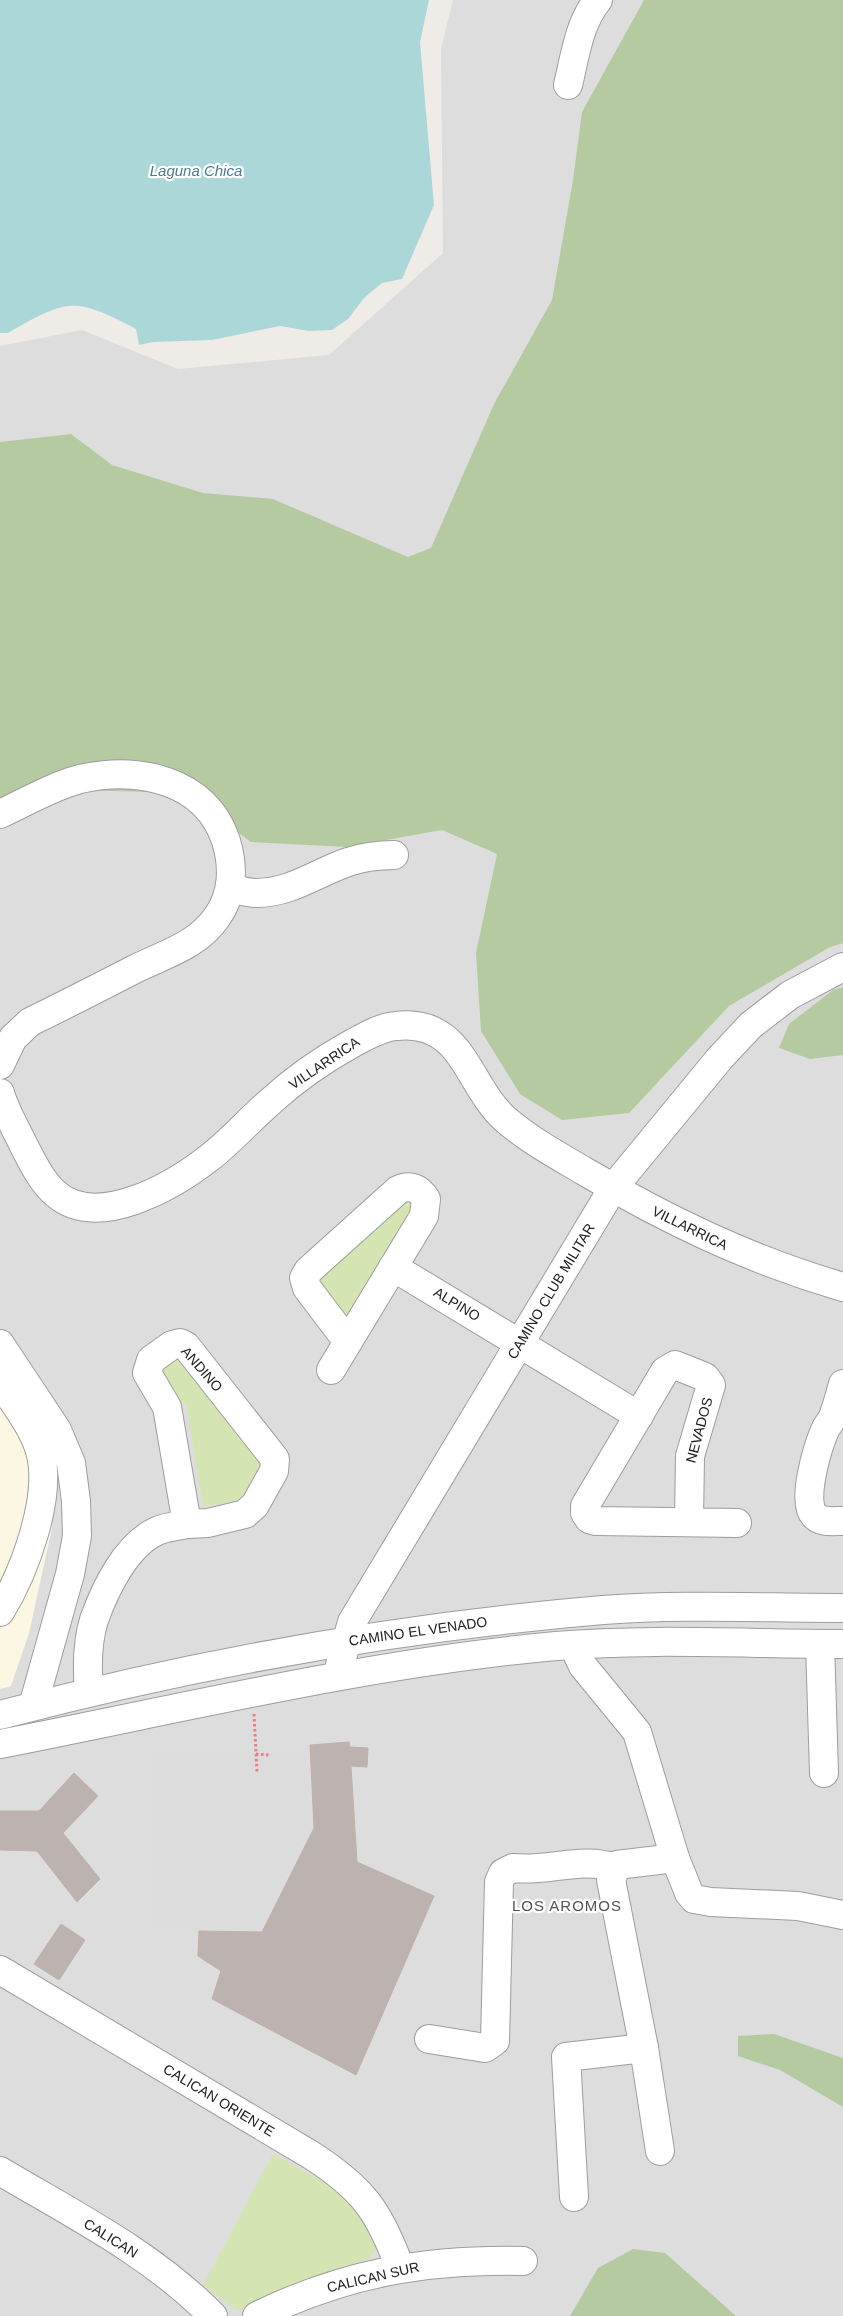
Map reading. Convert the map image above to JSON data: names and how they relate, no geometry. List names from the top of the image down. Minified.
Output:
{"streets":{"street":["VILLARRICA","CAMINO CLUB MILITAR","ALPINO","ANDINO","NEVADOS","CAMINO EL VENADO","CALICAN ORIENTE","CALICAN","CALICAN SUR"]},"crossings":[["VILLARRICA","CAMINO CLUB MILITAR"],["CAMINO CLUB MILITAR","ALPINO"],["CAMINO CLUB MILITAR","CAMINO EL VENADO"],["ANDINO","CAMINO EL VENADO"],["CALICAN ORIENTE","CALICAN SUR"]],"districts":["LOS AROMOS"],"water":["Laguna Chica"]}
